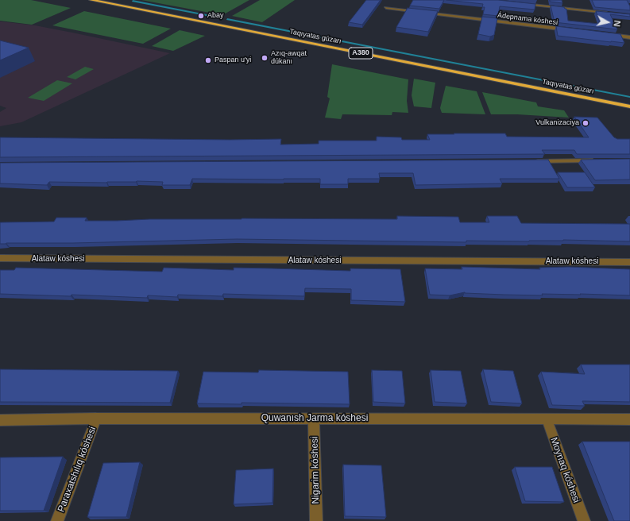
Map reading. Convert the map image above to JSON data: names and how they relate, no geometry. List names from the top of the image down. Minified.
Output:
{"streets":{"highway":["Taqıyatas gúzarı","A380"],"street":["Ádepnama kóshesi","Alataw kóshesi","Quwanısh Jarma kóshesi","Paraxatshılıq kóshesi","Nigarim kóshesi","Moynaq kóshesi"]},"crossings":[["Quwanısh Jarma kóshesi","Paraxatshılıq kóshesi"],["Quwanısh Jarma kóshesi","Nigarim kóshesi"],["Quwanısh Jarma kóshesi","Moynaq kóshesi"]],"places":["Abay","Azıq-awqat dúkanı","Paspan u'yi","Vulkanizaciya"],"north":"right"}
